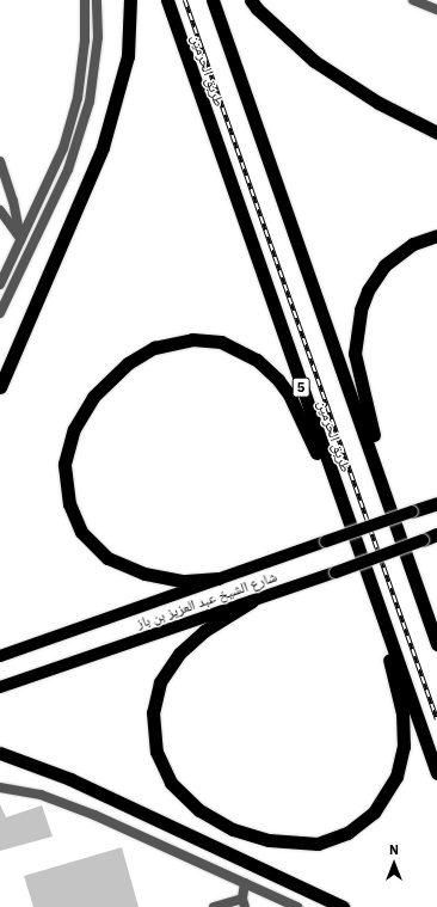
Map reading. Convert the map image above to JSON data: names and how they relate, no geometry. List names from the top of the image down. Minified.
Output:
{"streets":{"highway":["طريق الحرمين","5"],"main road":["شارع الشيخ عبد العزيز بن باز"]},"north":"top"}
